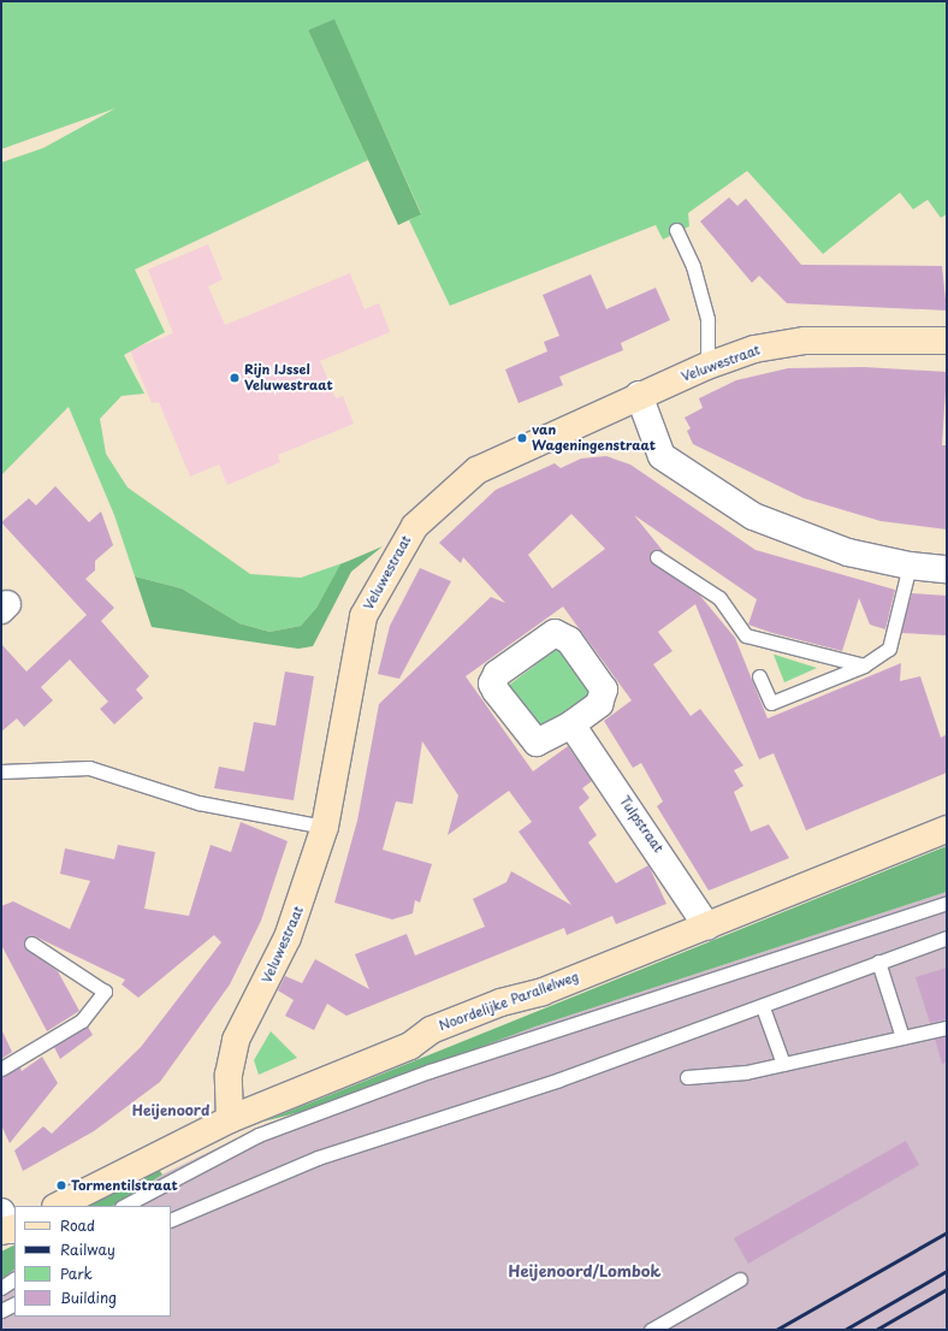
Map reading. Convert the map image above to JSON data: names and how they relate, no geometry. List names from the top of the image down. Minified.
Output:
{"streets":{"street":["Veluwestraat","Tulpstraat","Noordelijke Parallelweg"]},"crossings":[["Veluwestraat","Noordelijke Parallelweg"],["Tulpstraat","Noordelijke Parallelweg"]],"districts":["Heijenoord","Heijenoord/Lombok"],"places":["Rijn IJssel Veluwestraat","van Wageningenstraat","Tormentilstraat"],"legend":["Road","Railway","Park","Building"]}
